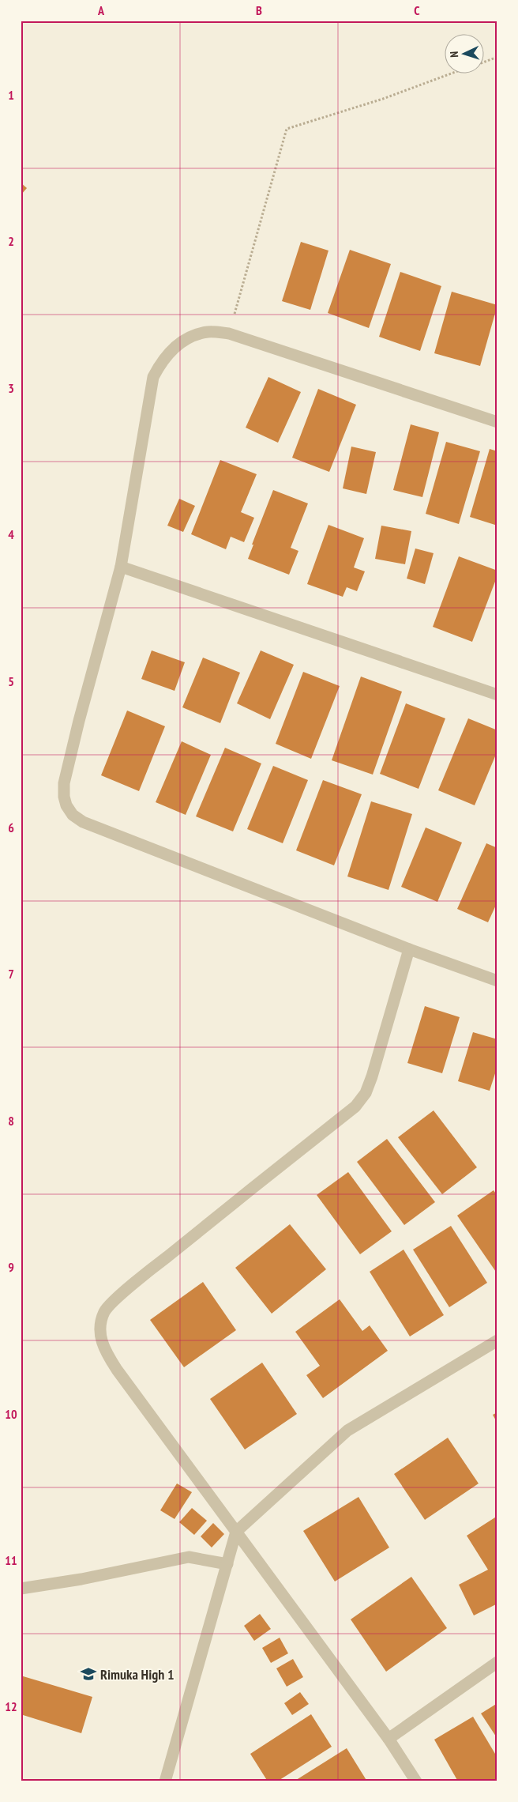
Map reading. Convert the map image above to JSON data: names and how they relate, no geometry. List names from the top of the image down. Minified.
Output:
{"places":{"school or university":["Rimuka High 1"]},"north":"left","grid":{"columns":["A","B","C"],"rows":["1","2","3","4","5","6","7","8","9","10","11","12"]}}
